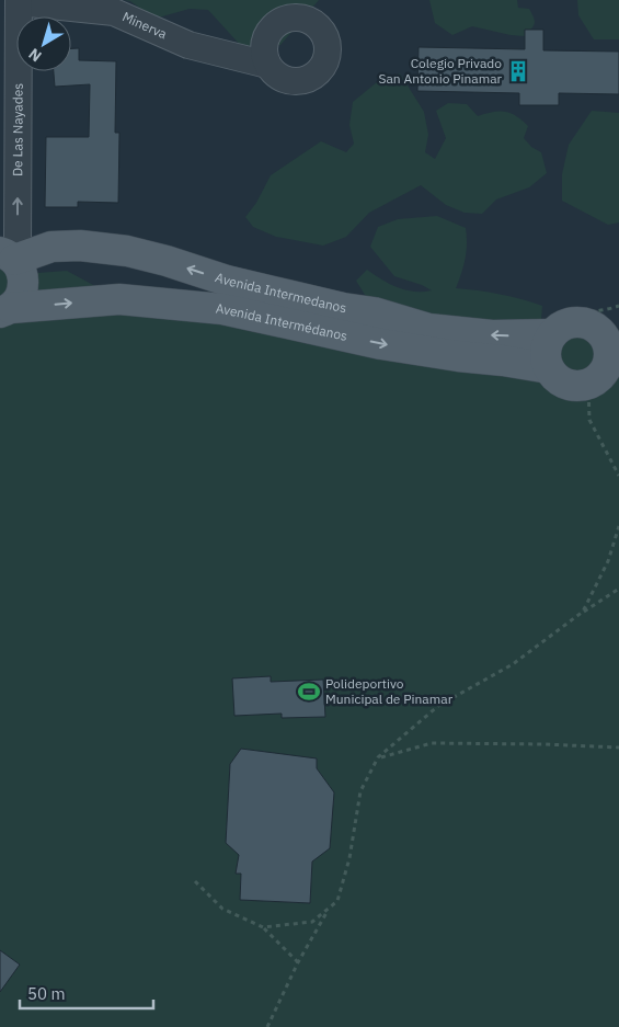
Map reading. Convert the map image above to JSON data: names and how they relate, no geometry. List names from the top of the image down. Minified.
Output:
{"streets":{"main road":["Avenida Intermedanos","Avenida Intermédanos"],"street":["Minerva","De Las Nayades"]},"crossings":[["Minerva","De Las Nayades"],["De Las Nayades","Avenida Intermedanos"],["Avenida Intermedanos","Avenida Intermédanos"]],"one_way":["De Las Nayades","Avenida Intermedanos","Avenida Intermédanos"],"places":{"building":["Colegio Privado San Antonio Pinamar"],"sports":["Polideportivo Municipal de Pinamar"]},"scale_bar":"50 m","north":"bottom left"}
